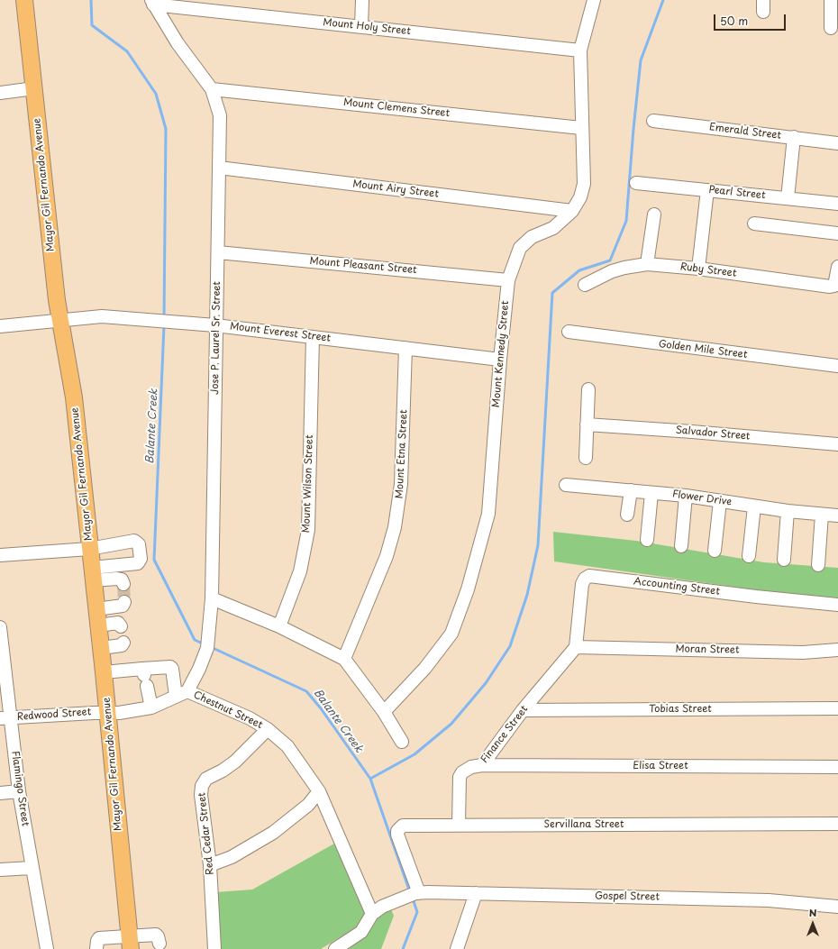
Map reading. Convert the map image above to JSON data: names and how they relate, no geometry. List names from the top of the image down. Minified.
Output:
{"streets":{"main road":["Mayor Gil Fernando Avenue"],"street":["Mount Holy Street","Mount Clemens Street","Emerald Street","Mount Airy Street","Pearl Street","Mount Pleasant Street","Ruby Street","Mount Everest Street","Jose P. Laurel Sr. Street","Golden Mile Street","Mount Kennedy Street","Salvador Street","Mount Etna Street","Mount Wilson Street","Flower Drive","Accounting Street","Moran Street","Tobias Street","Chestnut Street","Redwood Street","Finance Street","Elisa Street","Flamingo Street","Servillana Street","Red Cedar Street","Gospel Street"]},"crossings":[["Mount Holy Street","Jose P. Laurel Sr. Street"],["Mount Holy Street","Mount Kennedy Street"],["Mount Clemens Street","Jose P. Laurel Sr. Street"],["Mount Clemens Street","Mount Kennedy Street"],["Mayor Gil Fernando Avenue","Mount Everest Street"],["Mayor Gil Fernando Avenue","Redwood Street"],["Mount Airy Street","Jose P. Laurel Sr. Street"],["Mount Airy Street","Mount Kennedy Street"],["Mount Pleasant Street","Jose P. Laurel Sr. Street"],["Mount Pleasant Street","Mount Kennedy Street"],["Mount Everest Street","Jose P. Laurel Sr. Street"],["Mount Everest Street","Mount Kennedy Street"],["Mount Everest Street","Mount Etna Street"],["Mount Everest Street","Mount Wilson Street"],["Jose P. Laurel Sr. Street","Chestnut Street"],["Accounting Street","Moran Street"],["Accounting Street","Finance Street"],["Moran Street","Finance Street"],["Tobias Street","Finance Street"],["Chestnut Street","Red Cedar Street"],["Redwood Street","Flamingo Street"],["Finance Street","Elisa Street"],["Finance Street","Servillana Street"],["Servillana Street","Gospel Street"]],"water":["Balante Creek"],"scale_bar":"50 m","north":"top"}
